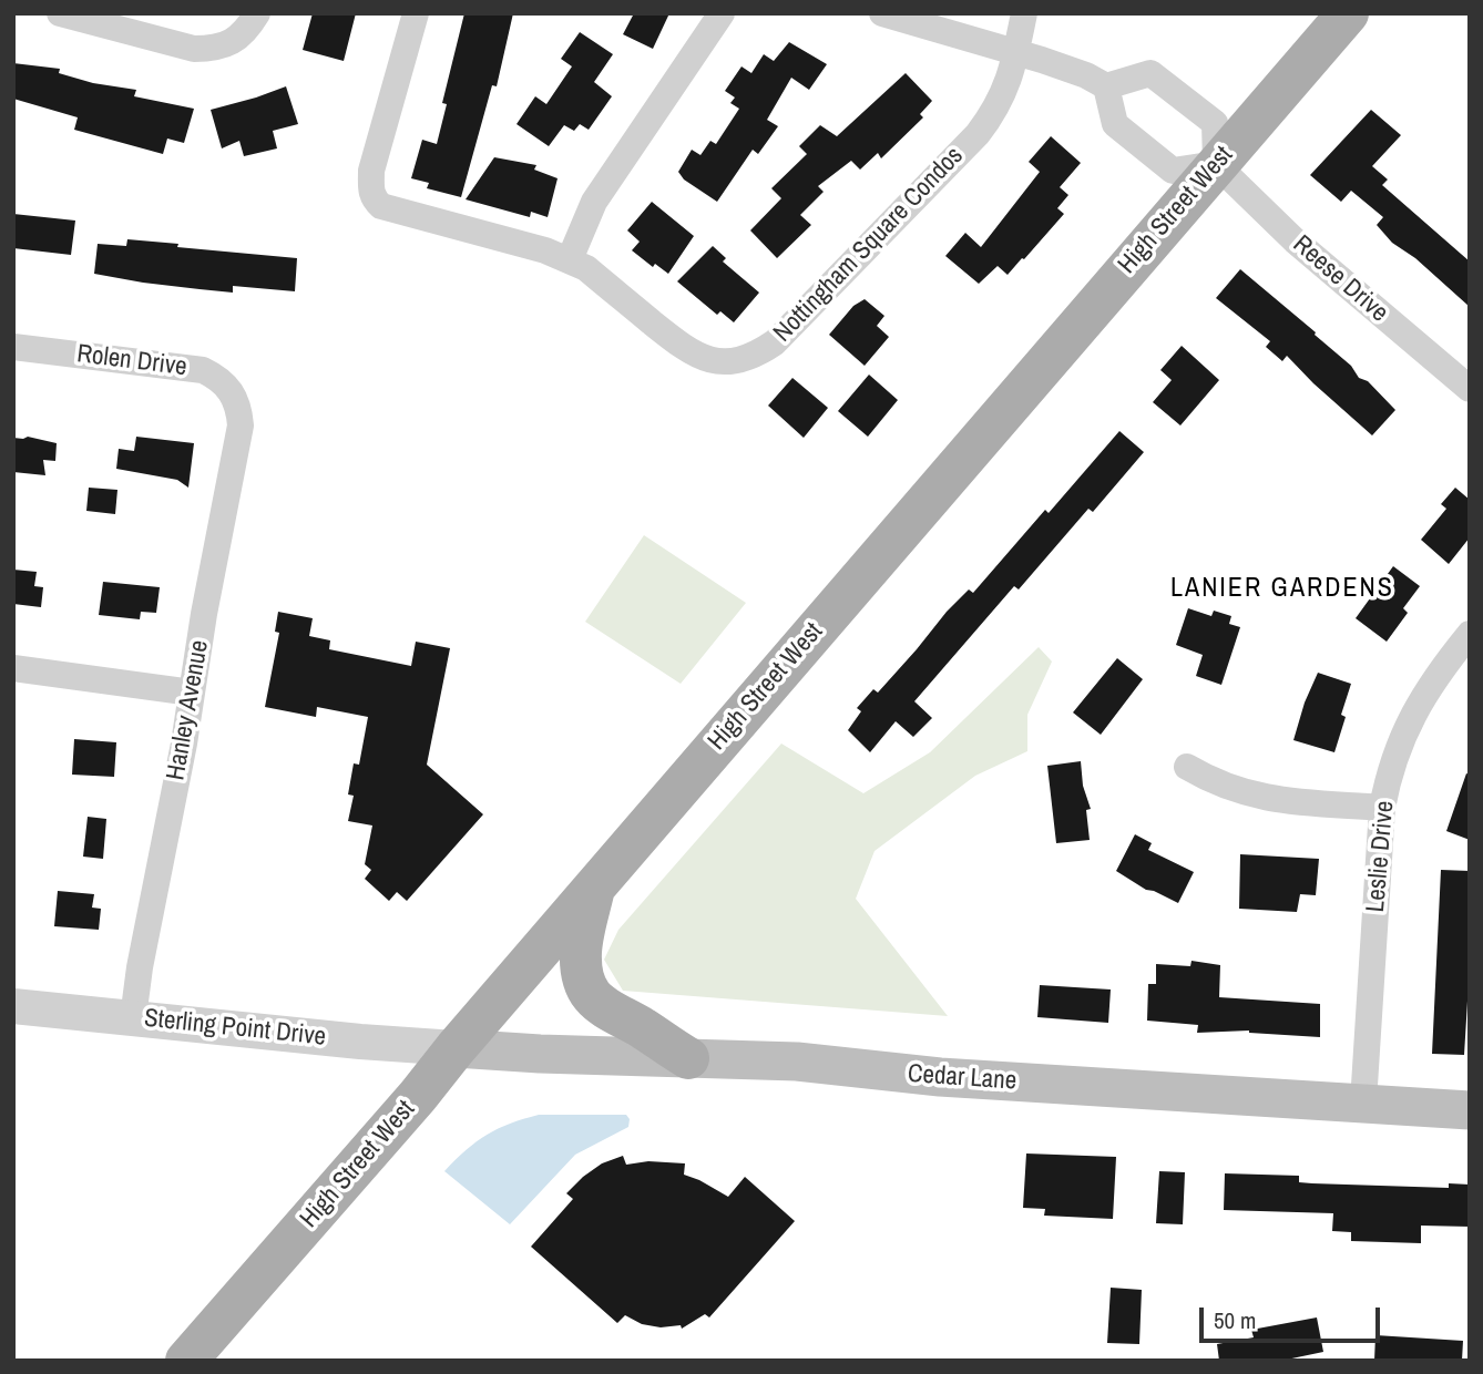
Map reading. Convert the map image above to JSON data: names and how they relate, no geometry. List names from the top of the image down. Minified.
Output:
{"streets":{"main road":["High Street West","Cedar Lane"],"street":["Nottingham Square Condos","Reese Drive","Rolen Drive","Hanley Avenue","Leslie Drive","Sterling Point Drive"]},"crossings":[["High Street West","Reese Drive"],["High Street West","Sterling Point Drive"],["High Street West","Cedar Lane"],["Rolen Drive","Hanley Avenue"],["Hanley Avenue","Sterling Point Drive"],["Leslie Drive","Cedar Lane"],["Sterling Point Drive","Cedar Lane"]],"districts":["LANIER GARDENS"],"scale_bar":"50 m"}
